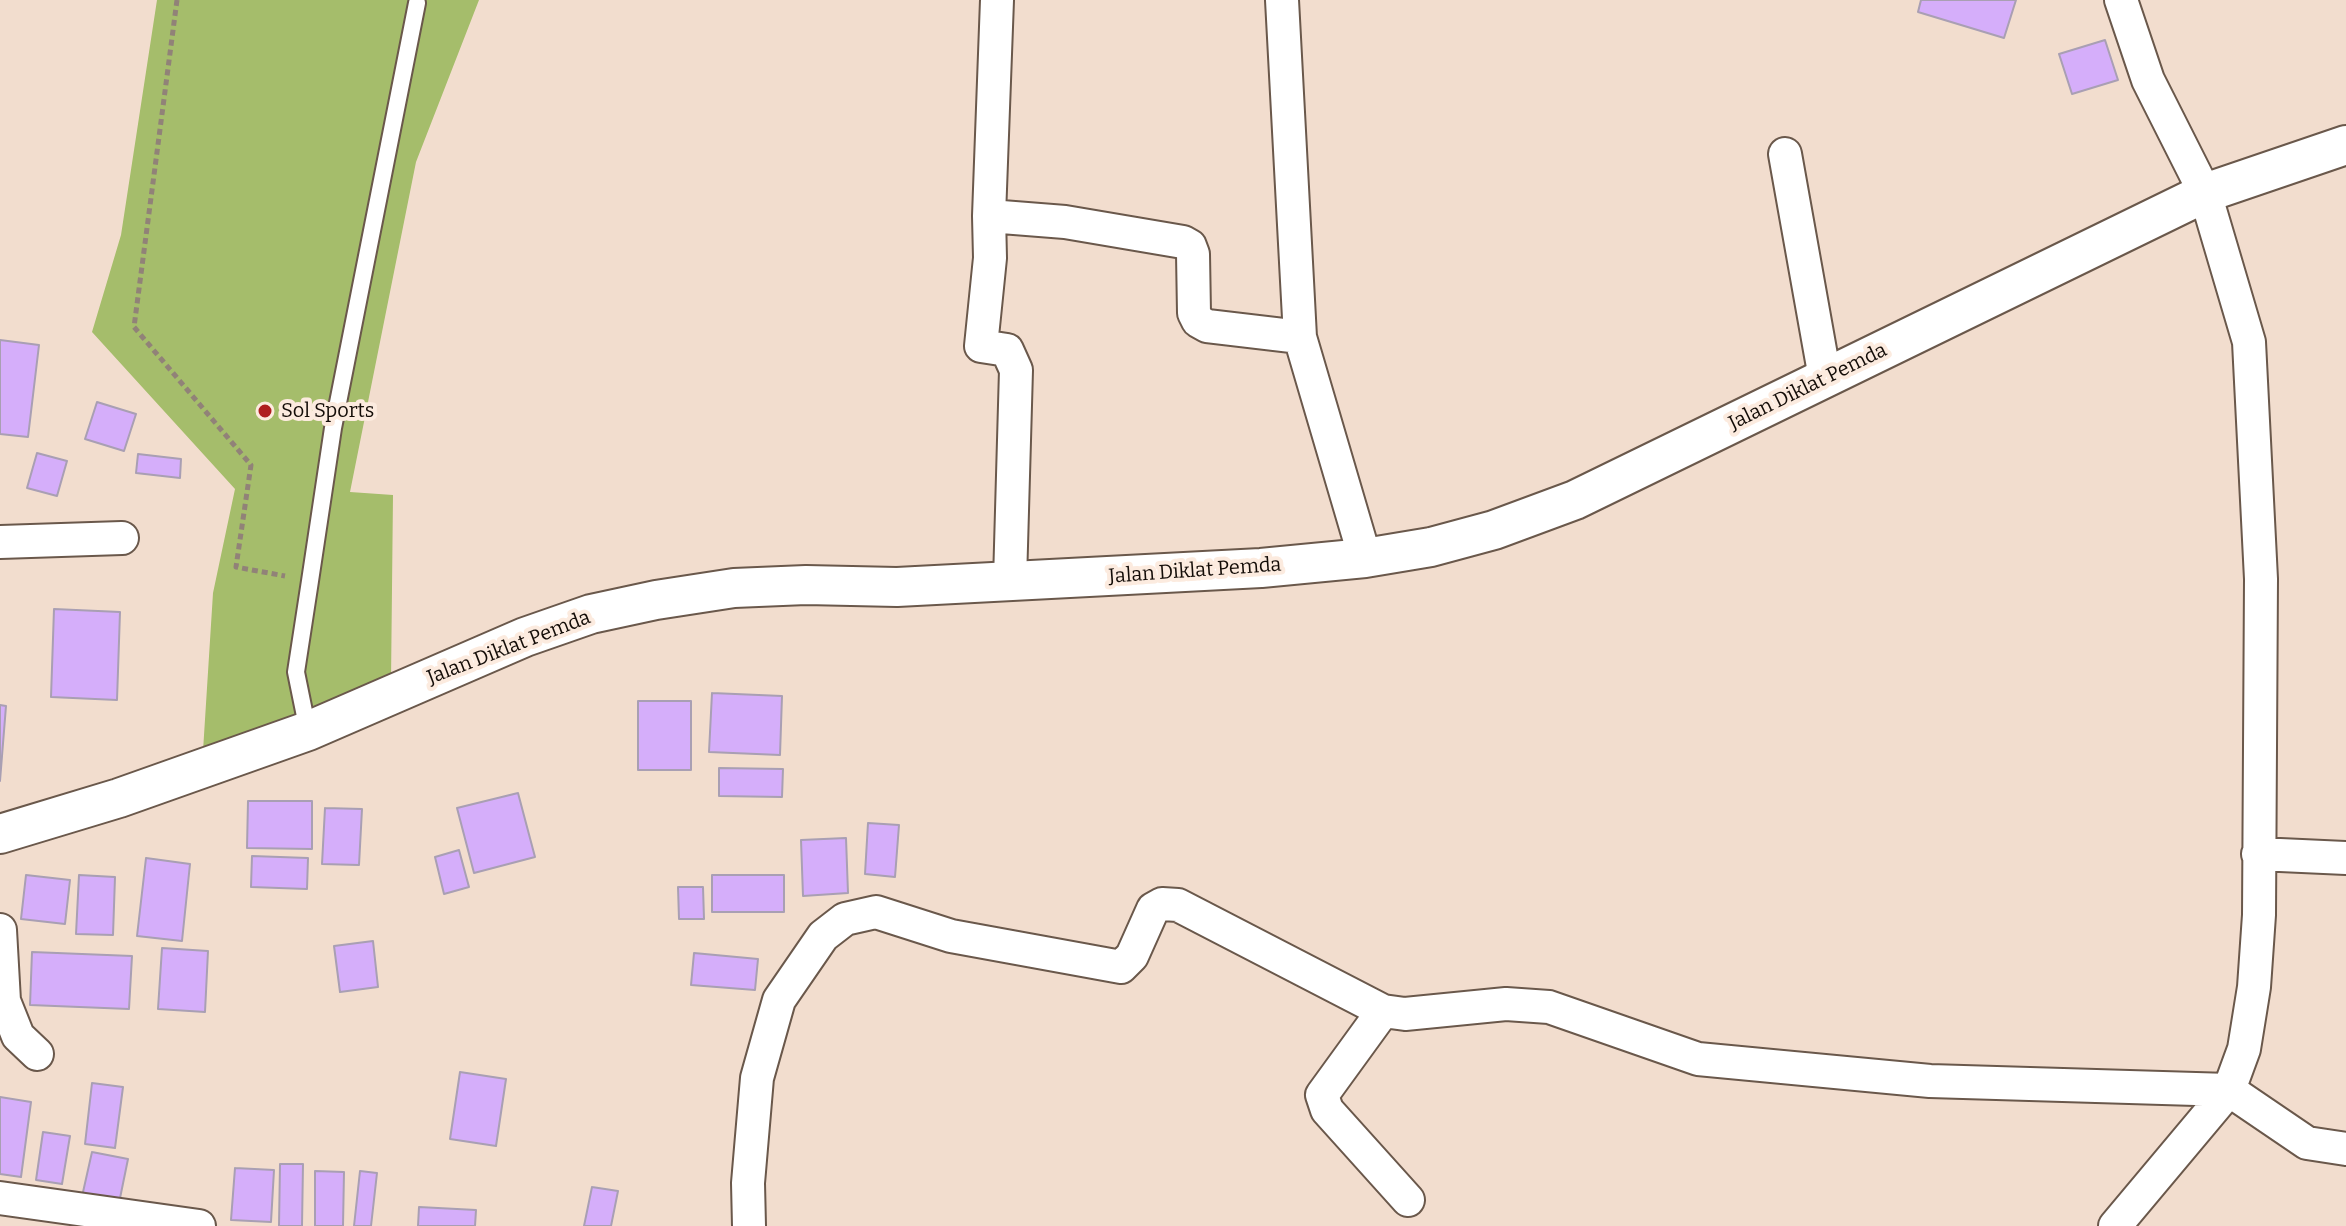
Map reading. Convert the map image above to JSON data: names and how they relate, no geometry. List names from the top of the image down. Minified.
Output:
{"streets":{"street":["Jalan Diklat Pemda"]},"places":["Sol Sports"]}
